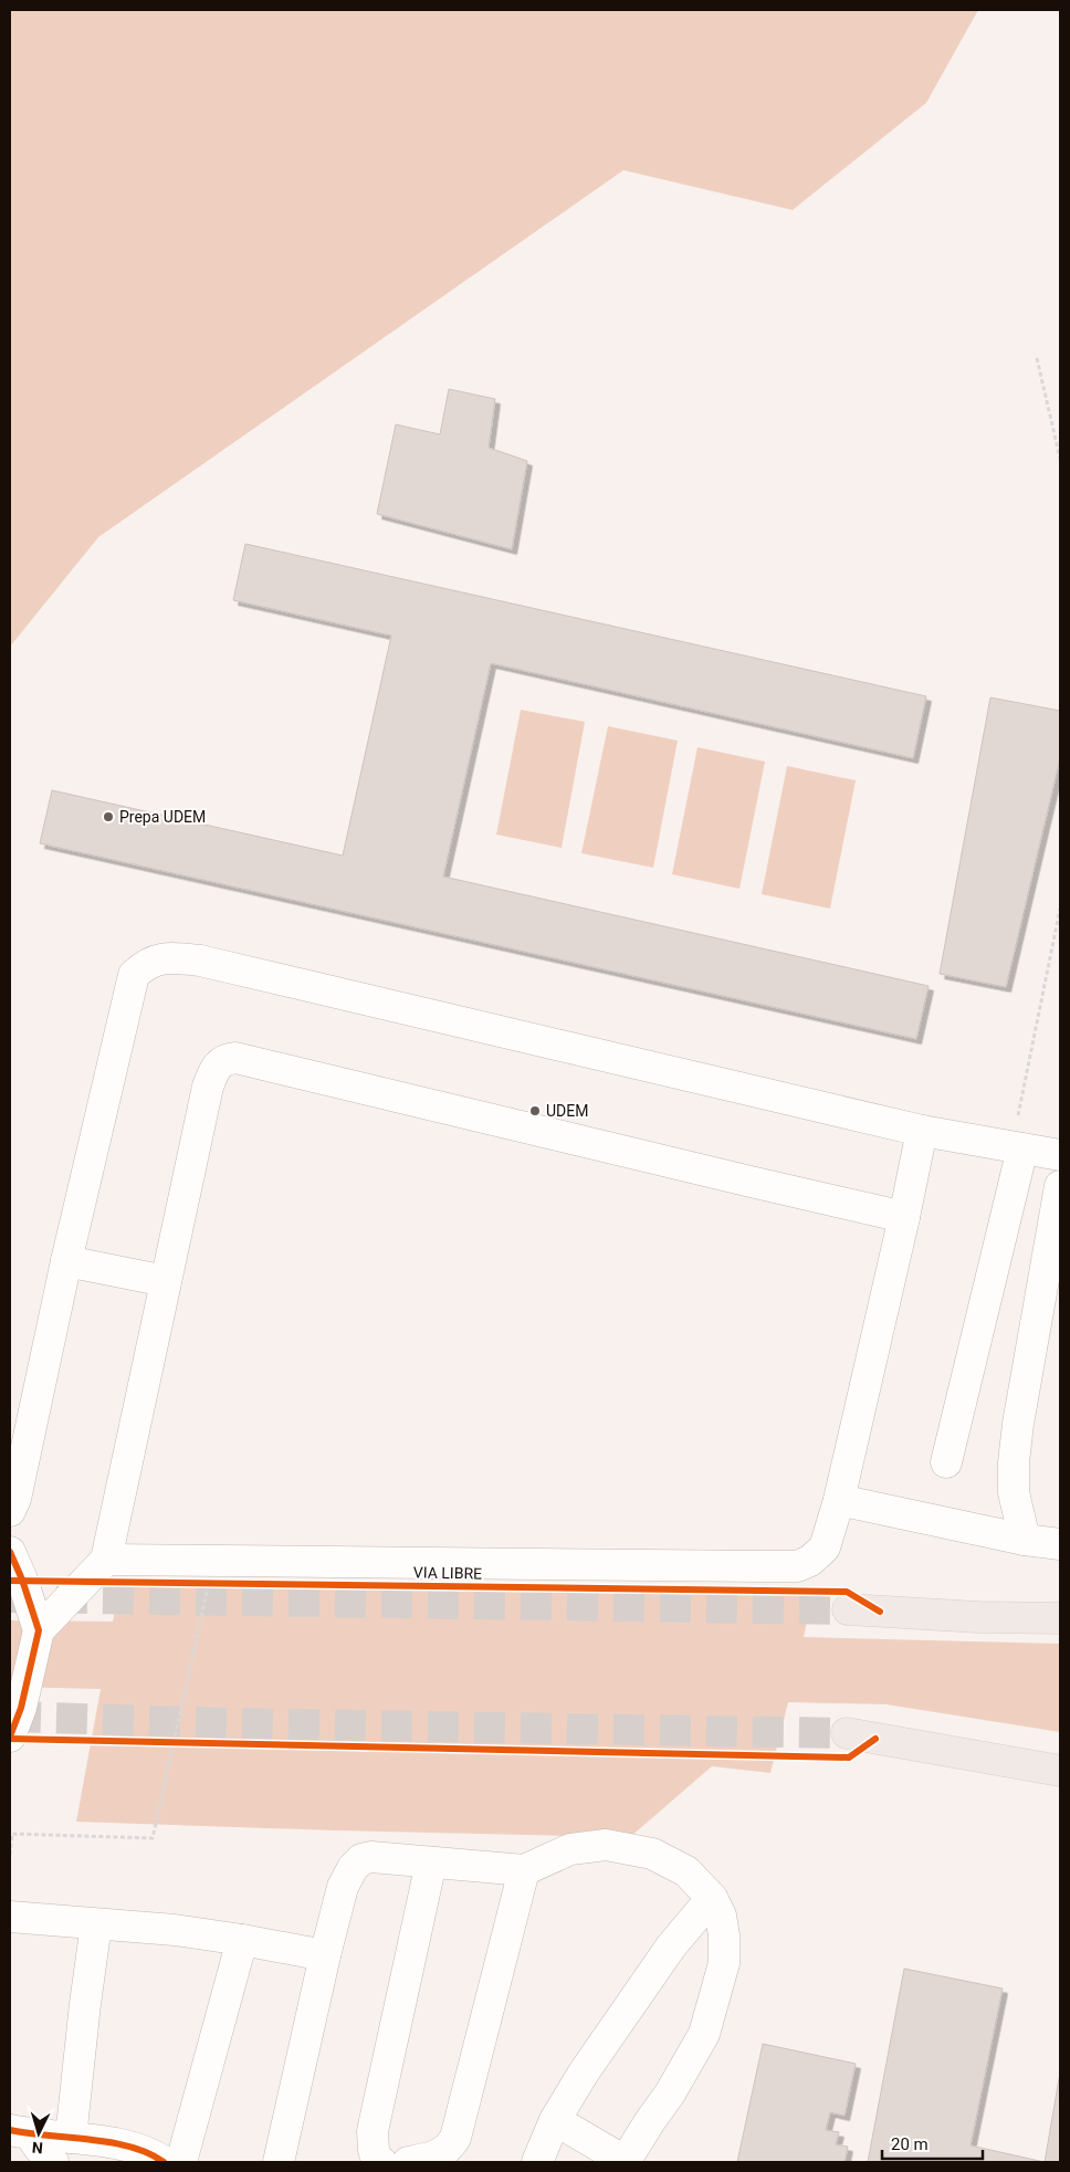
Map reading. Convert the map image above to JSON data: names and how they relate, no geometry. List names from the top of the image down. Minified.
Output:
{"streets":{"cycle path":["VIA LIBRE"]},"places":["Prepa UDEM","UDEM"],"scale_bar":"20 m","north":"bottom"}
